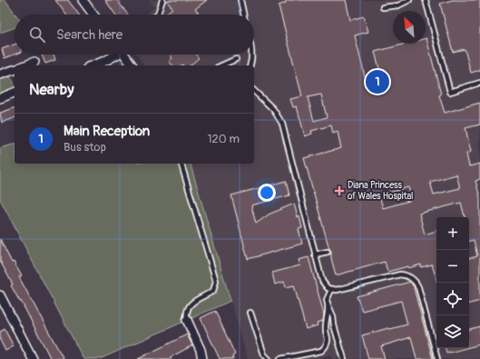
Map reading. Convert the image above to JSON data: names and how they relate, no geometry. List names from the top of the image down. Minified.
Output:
{"places":{"health":["Diana Princess of Wales Hospital"]},"north":"top left","page":{"search":"Search here","heading":"Nearby","pins":"1","list":[{"mark":"1","name":"Main Reception","note":"Bus stop","value":"120 m"}],"map_buttons":["+","−"]}}
